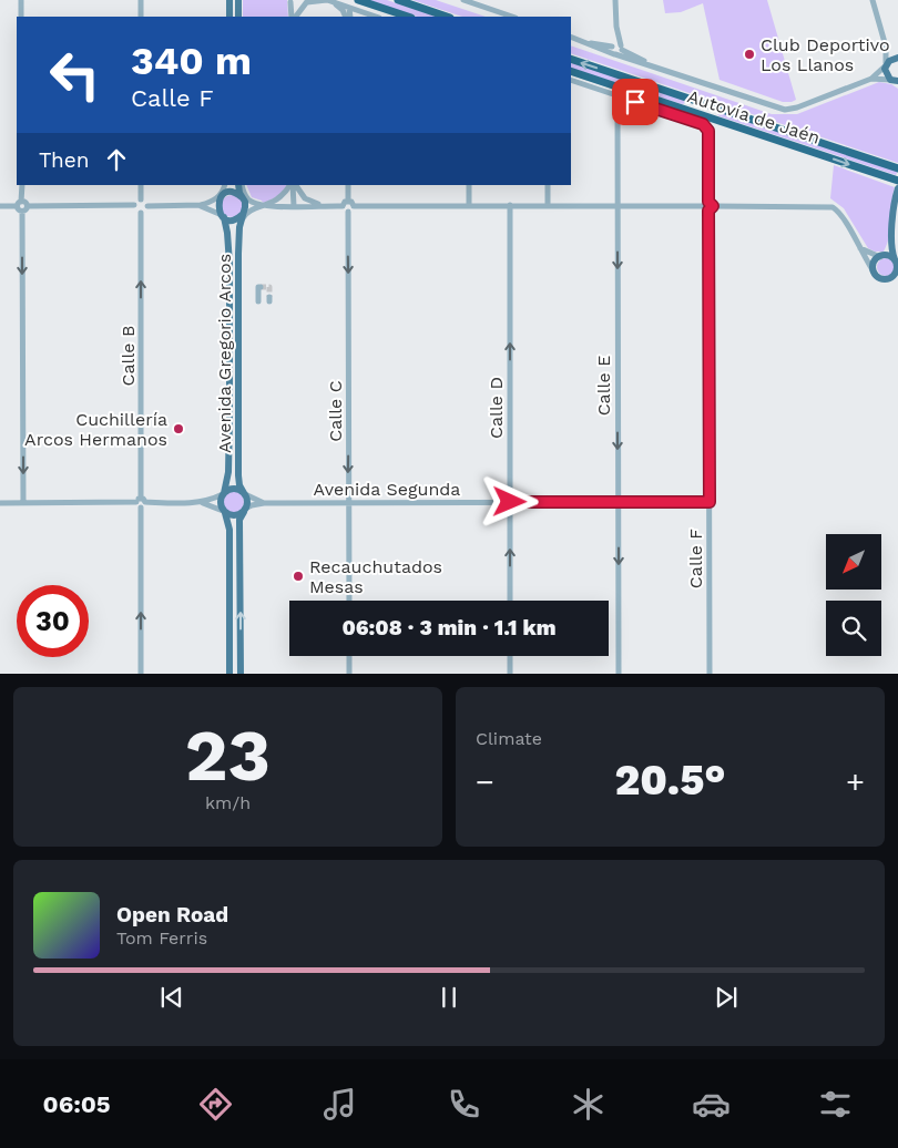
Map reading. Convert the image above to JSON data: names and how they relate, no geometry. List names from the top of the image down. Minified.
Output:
{"streets":{"highway":["Autovía de Jaén"],"main road":["Avenida Gregorio Arcos"],"street":["Calle B","Calle E","Calle D","Calle C","Avenida Segunda","Calle F"]},"crossings":[["Avenida Gregorio Arcos","Avenida Segunda"],["Calle E","Avenida Segunda"],["Calle E","Calle F"],["Calle D","Avenida Segunda"],["Calle C","Avenida Segunda"],["Avenida Segunda","Calle F"]],"one_way":["Calle B","Calle E","Calle D","Calle C"],"places":["Club Deportivo Los Llanos","Cuchillería Arcos Hermanos","Recauchutados Mesas"],"north":"bottom left","page":{"turn":["340 m","Calle F"],"then":"Then","limit":"30","trip":"06:08 · 3 min · 1.1 km","tile":[["23","km/h"],"Climate"],"heat":["−","20.5°","+"],"song":["Open Road","Tom Ferris"],"tabs":"06:05"}}
